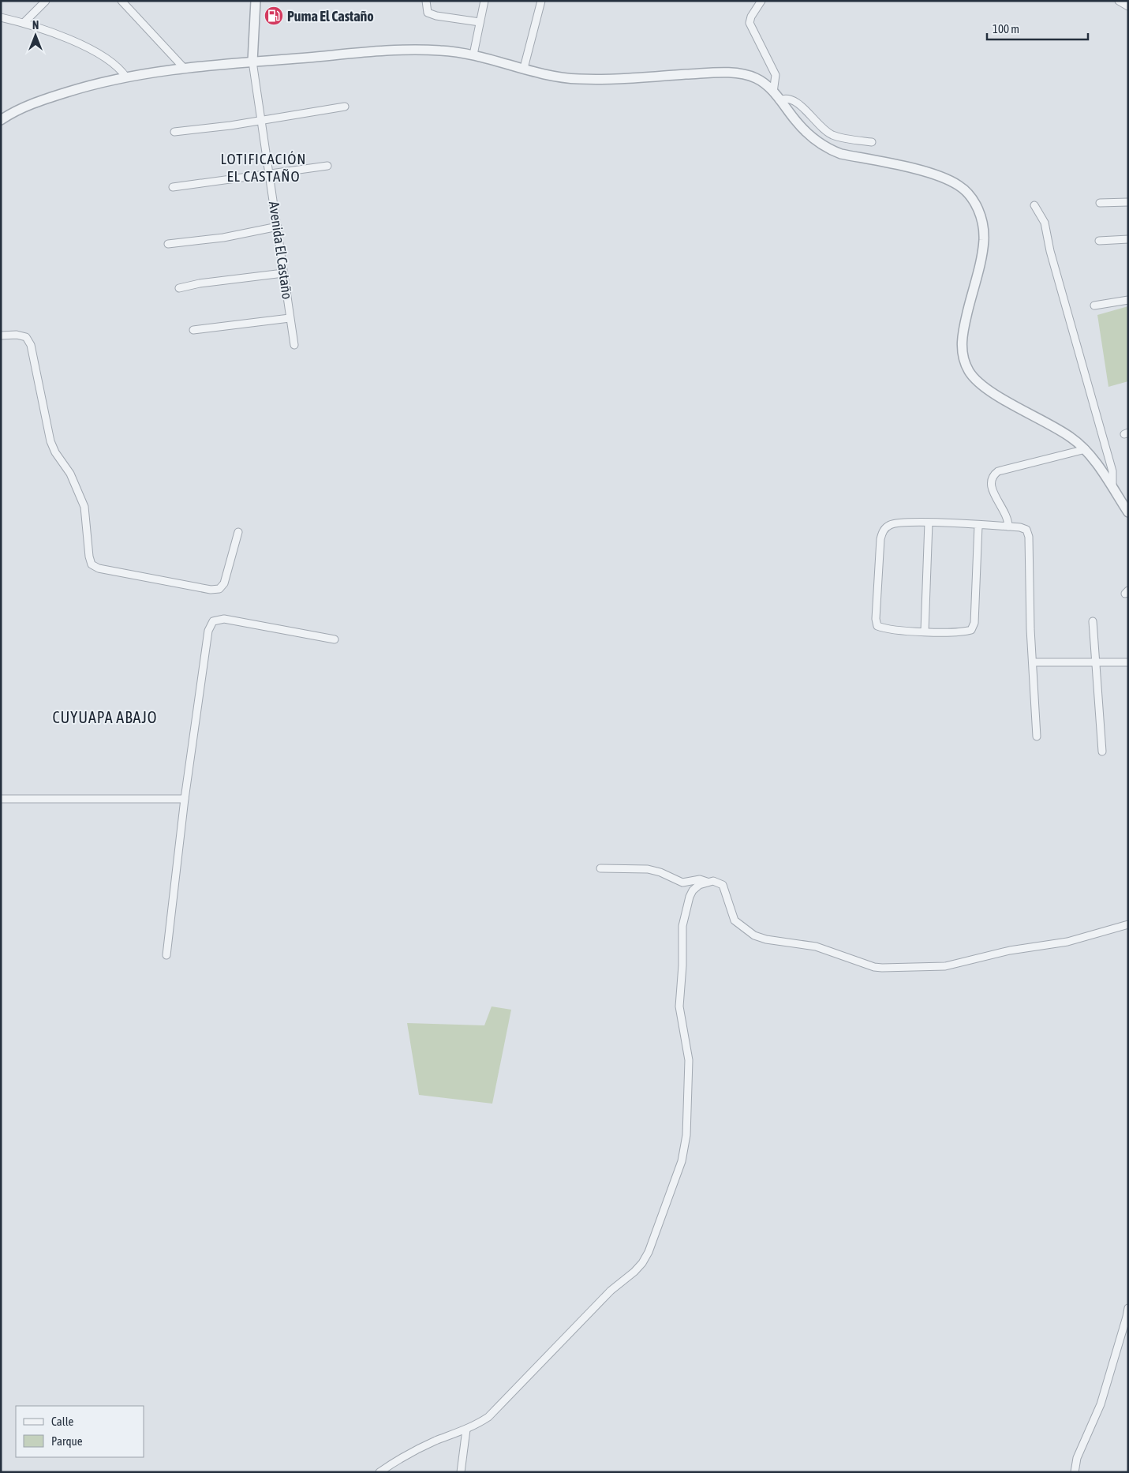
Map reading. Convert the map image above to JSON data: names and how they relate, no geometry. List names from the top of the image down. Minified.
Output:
{"streets":{"street":["Avenida El Castaño"]},"districts":["LOTIFICACIÓN EL CASTAÑO","CUYUAPA ABAJO"],"places":{"fuel station":["Puma El Castaño"]},"legend":["Calle","Parque"],"scale_bar":"100 m","north":"top"}
